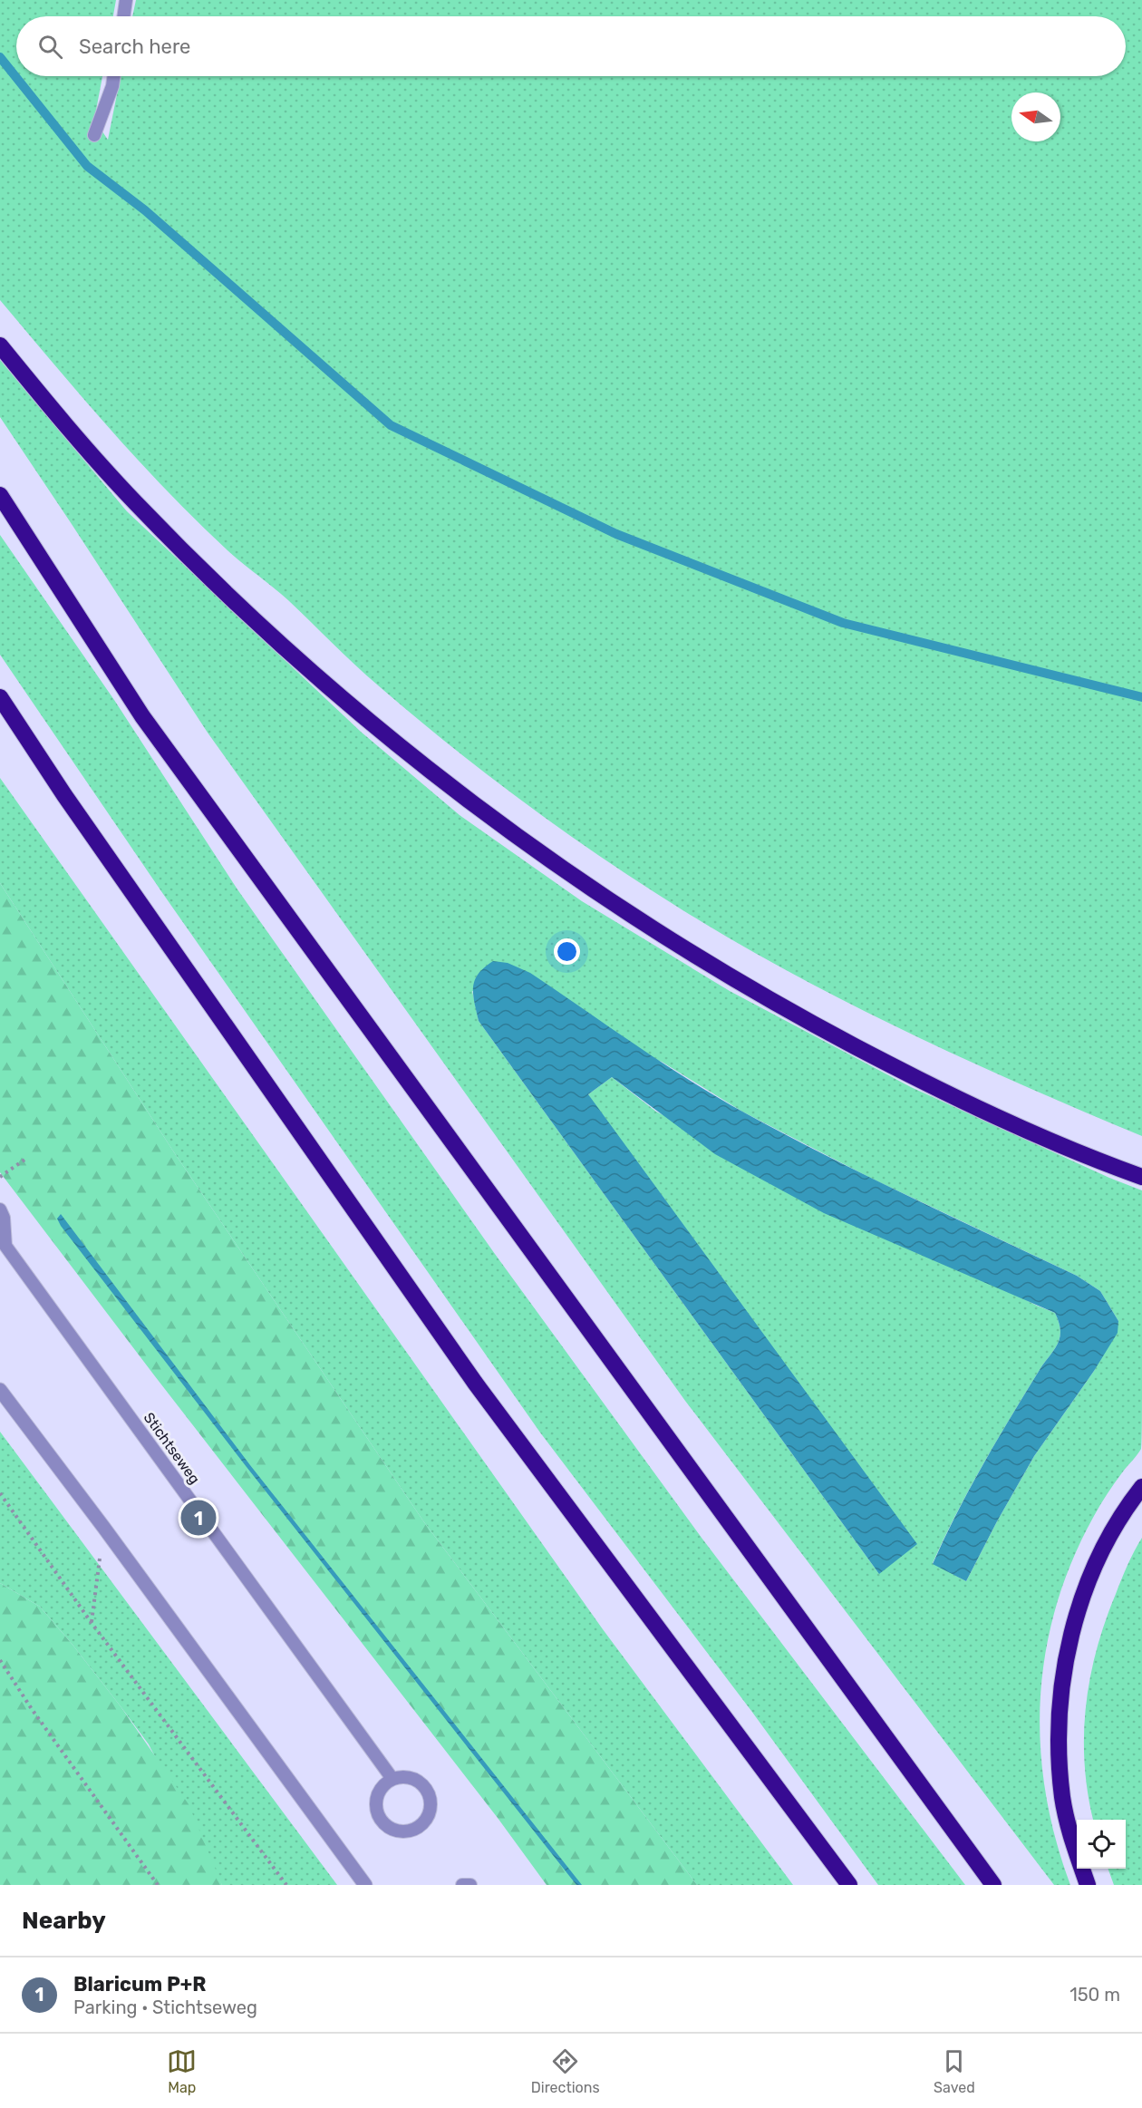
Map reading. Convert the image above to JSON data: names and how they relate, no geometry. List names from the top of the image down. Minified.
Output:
{"streets":{"lane":["Stichtseweg"]},"north":"left","page":{"search":"Search here","pins":"1","heading":"Nearby","list":[{"mark":"1","name":"Blaricum P+R","note":"Parking · Stichtseweg","value":"150 m"}],"nav":["Map","Directions","Saved"]}}
